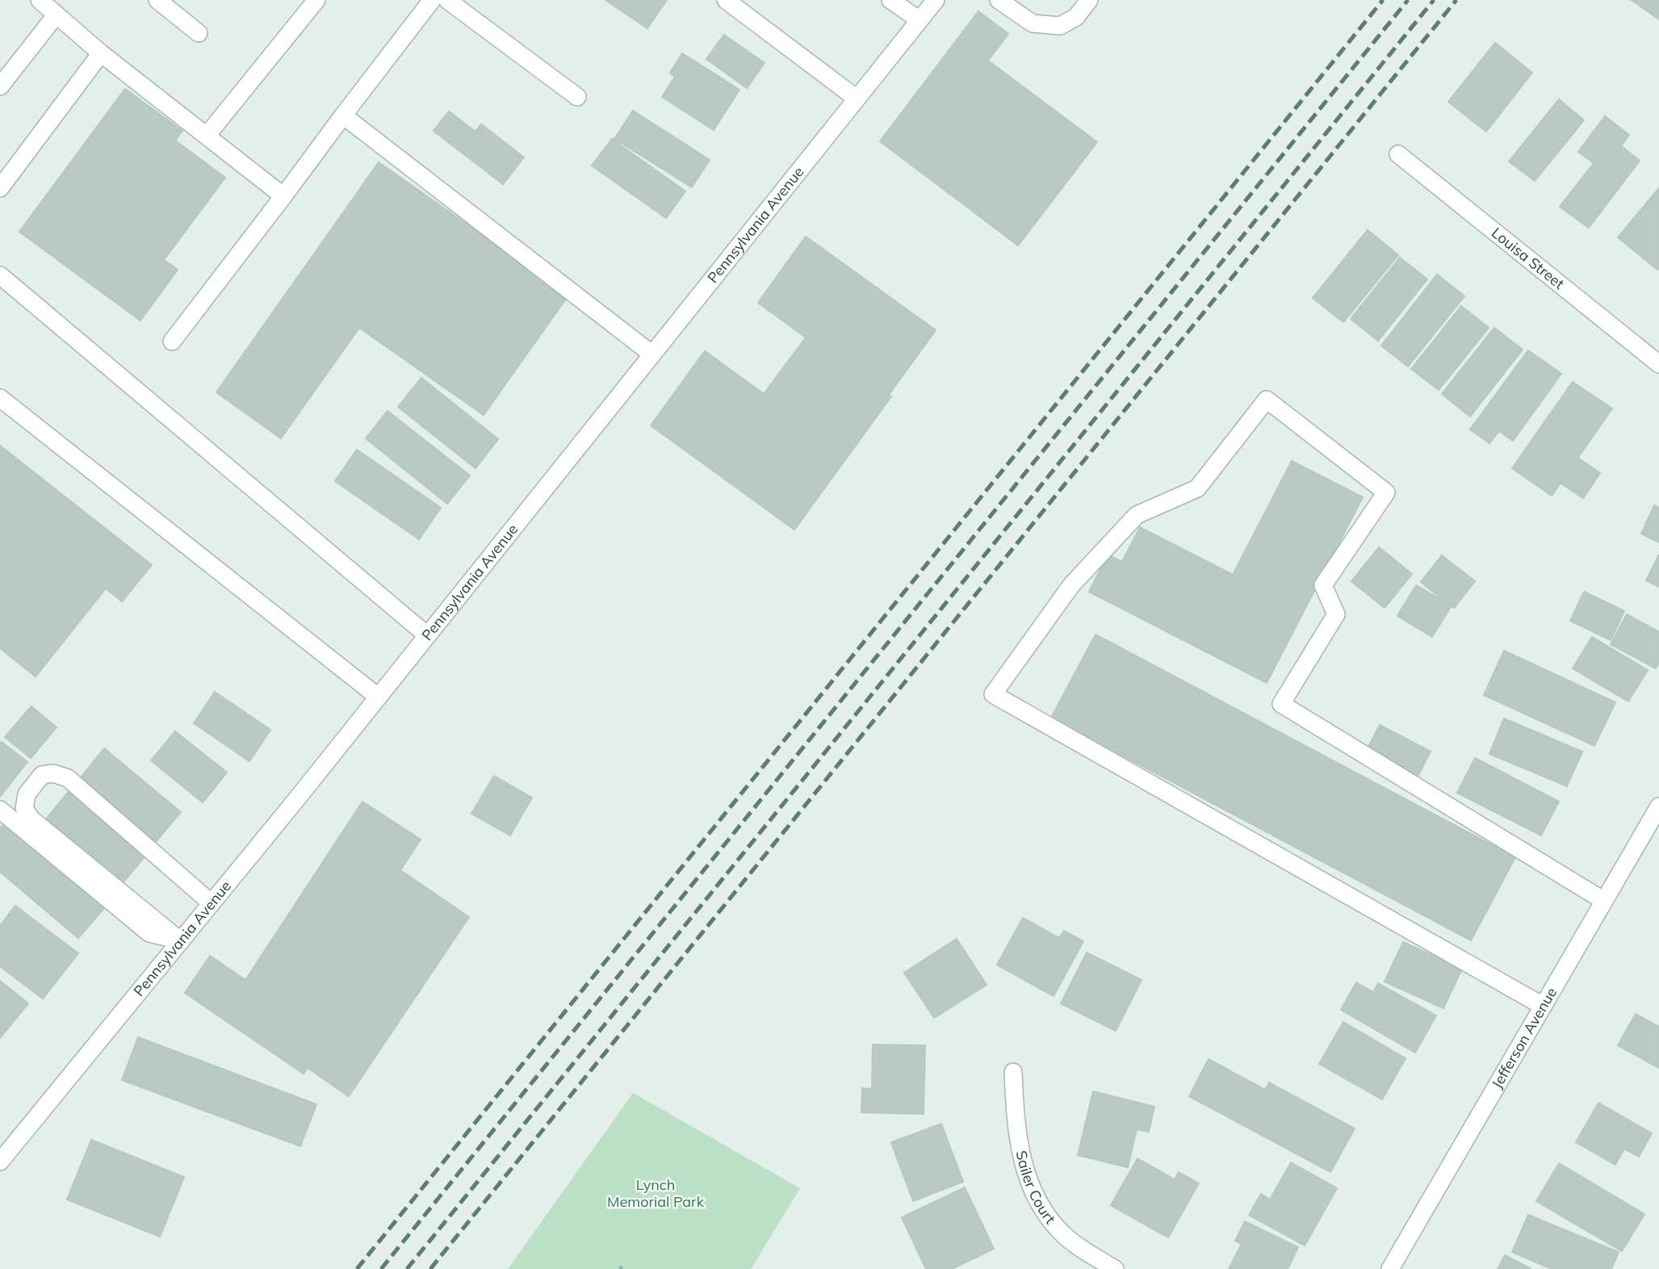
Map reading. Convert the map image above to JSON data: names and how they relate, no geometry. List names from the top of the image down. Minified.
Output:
{"streets":{"street":["Pennsylvania Avenue","Louisa Street","Jefferson Avenue","Sailer Court"]},"parks":["Lynch Memorial Park"]}
